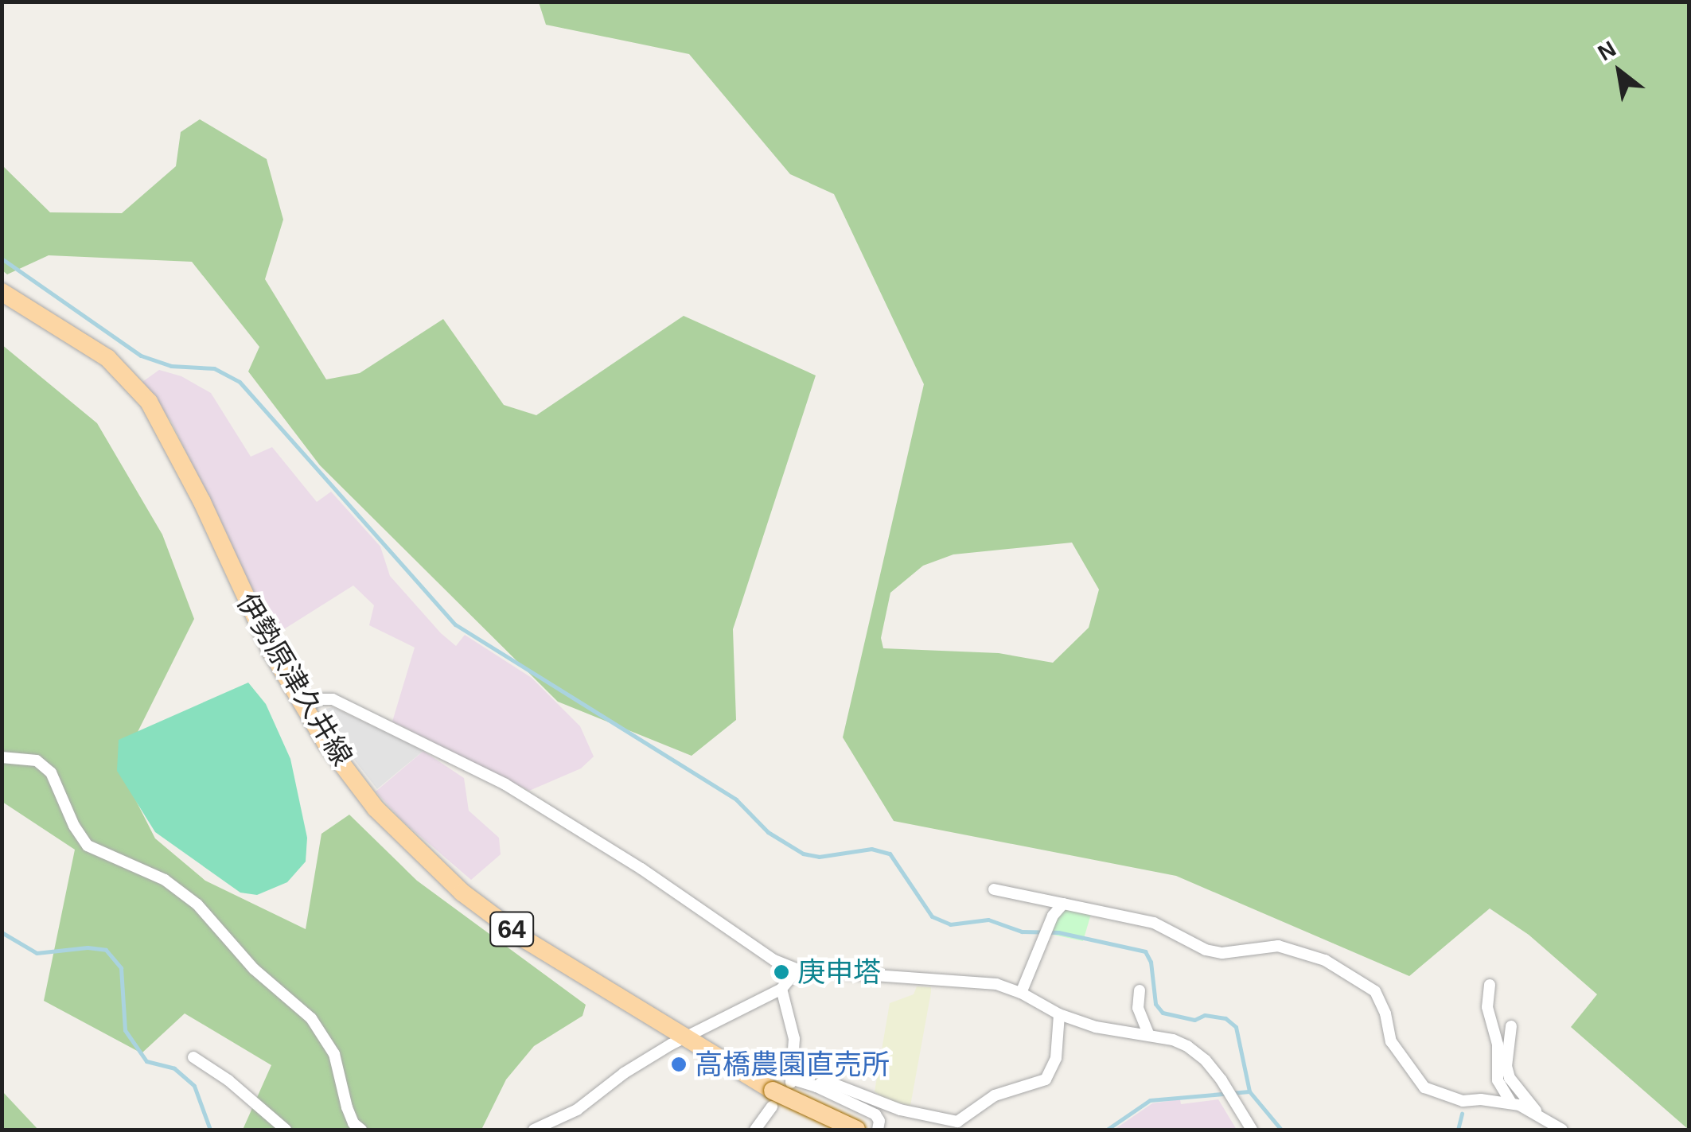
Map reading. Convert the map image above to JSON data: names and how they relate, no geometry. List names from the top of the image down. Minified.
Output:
{"streets":{"main road":["伊勢原津久井線","64"]},"crossings":[["伊勢原津久井線","64"]],"places":["庚申塔","高橋農園直売所"],"north":"top left"}
